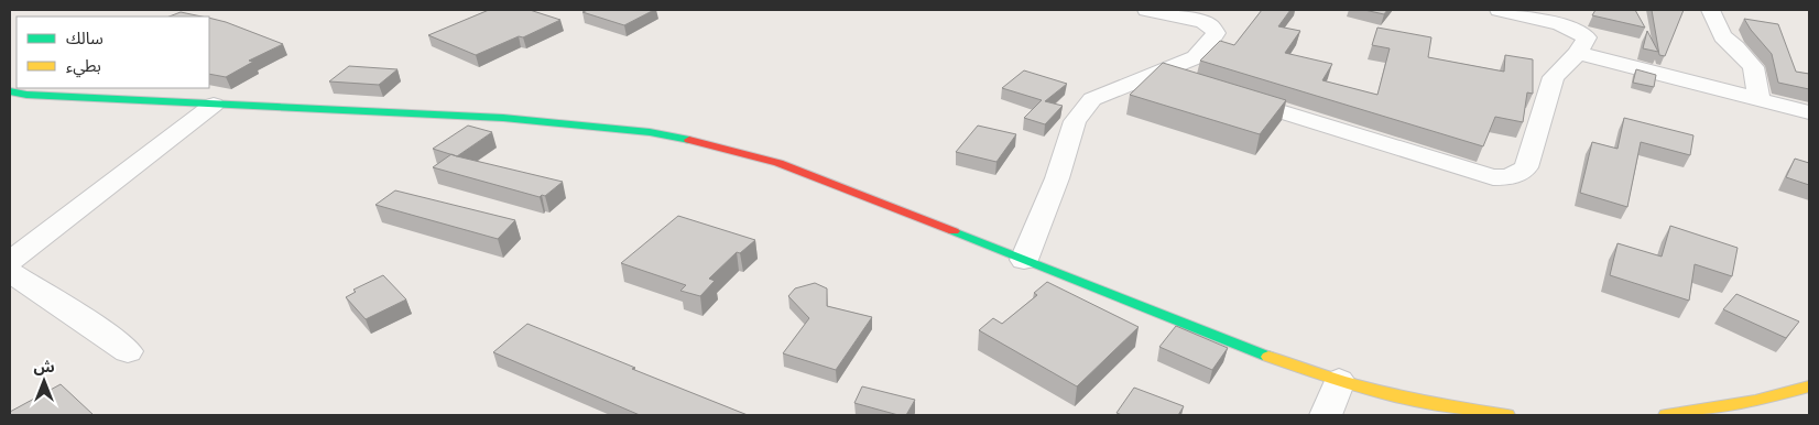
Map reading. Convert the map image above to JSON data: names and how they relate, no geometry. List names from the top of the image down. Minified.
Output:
{"legend":["سالك","بطيء"],"north":"top"}
